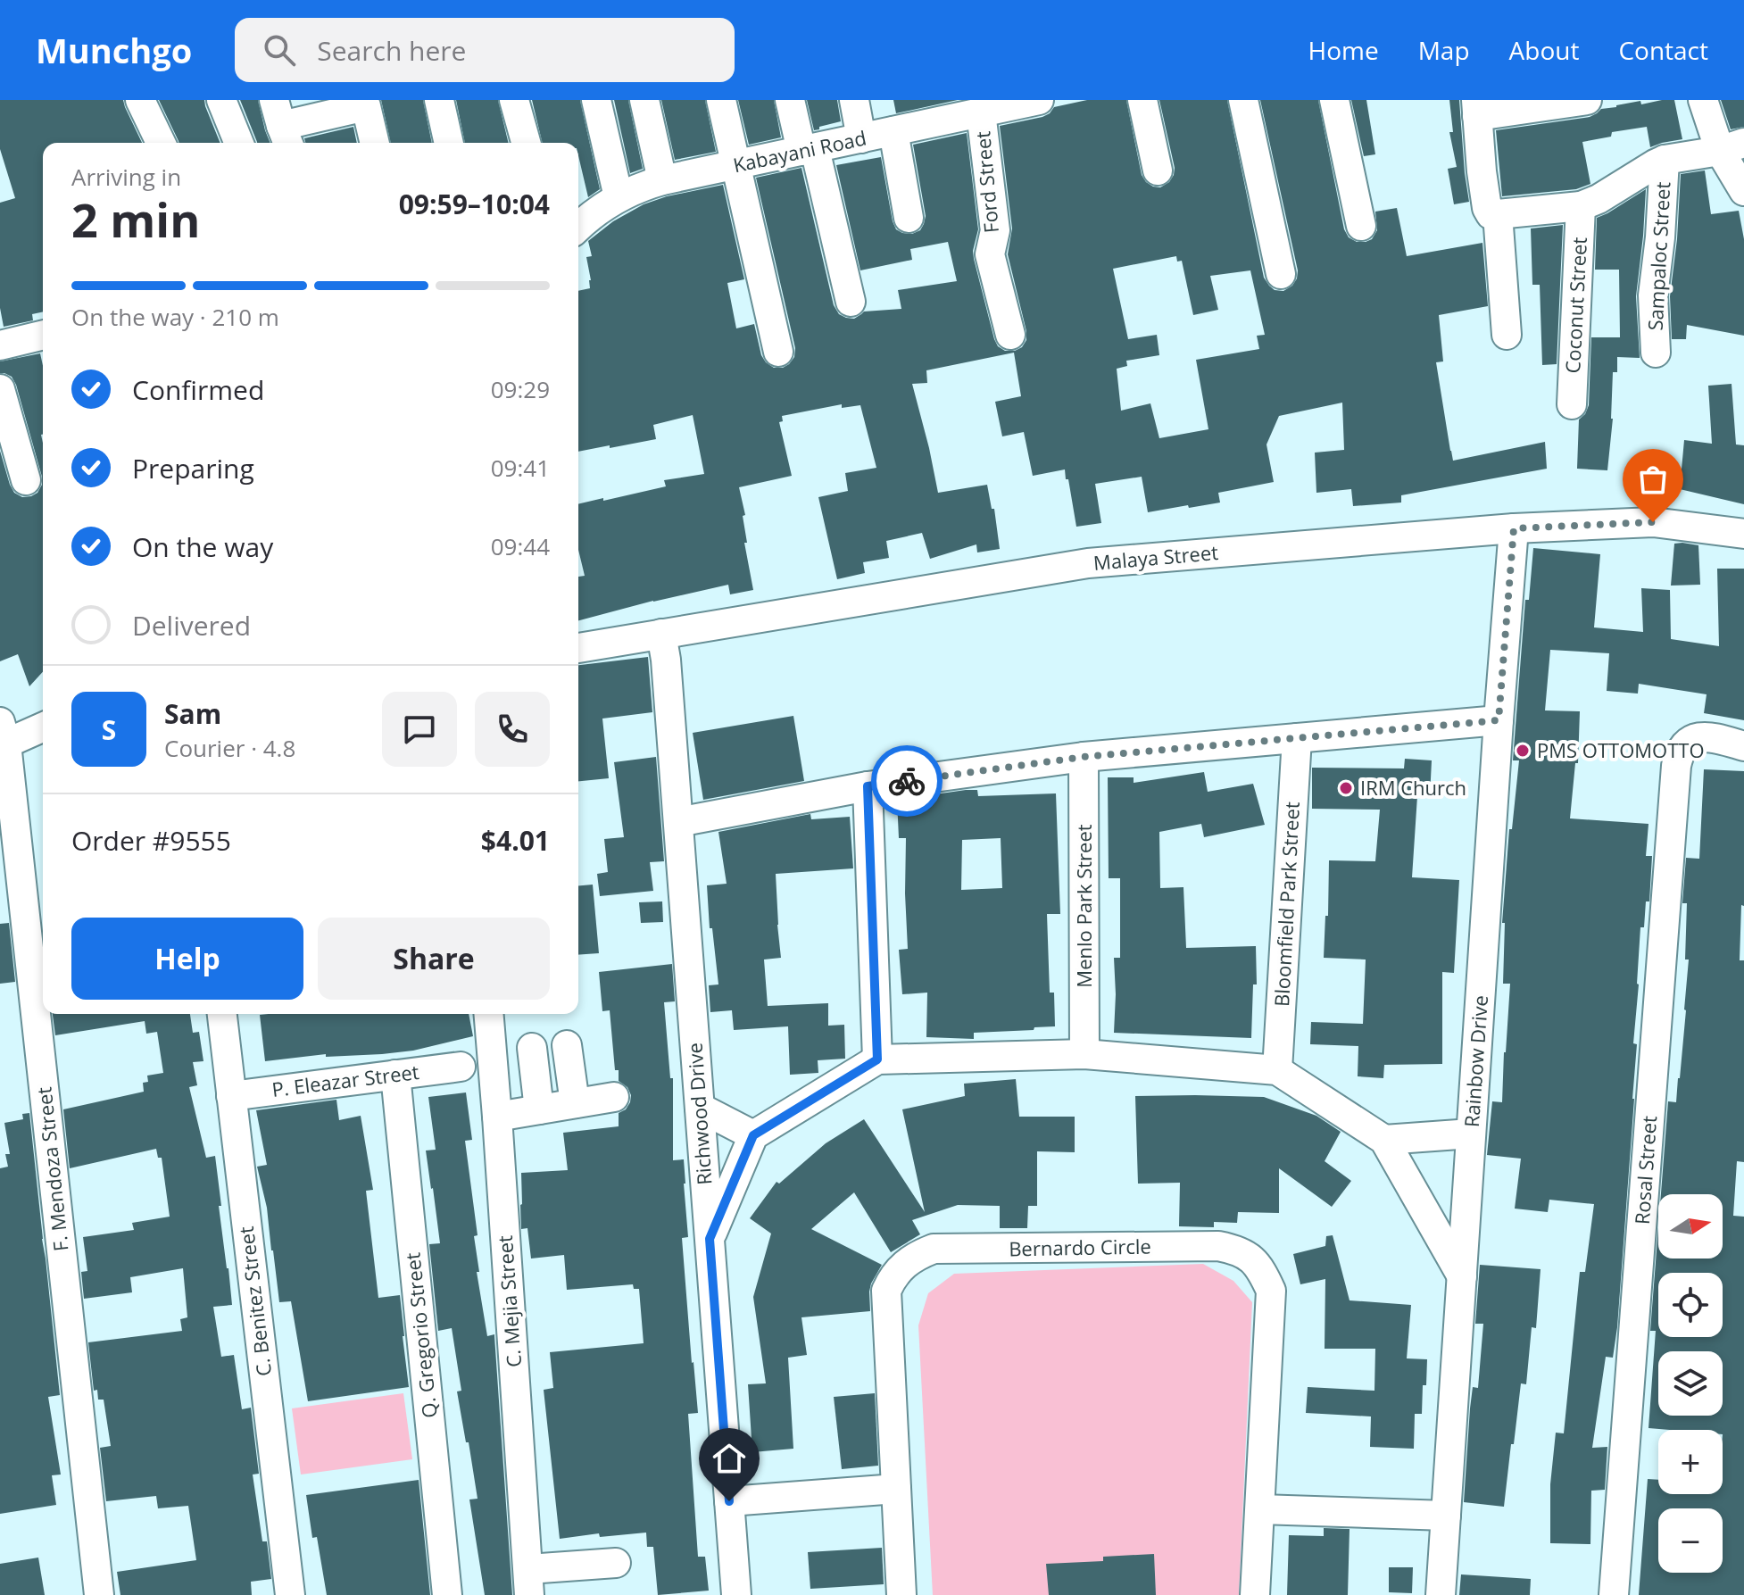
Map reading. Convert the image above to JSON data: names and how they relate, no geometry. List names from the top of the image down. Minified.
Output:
{"streets":{"street":["Kabayani Road","Ford Street","Sampaloc Street","Coconut Street","Malaya Street","Bloomfield Park Street","Menlo Park Street","Rainbow Drive","P. Eleazar Street","Richwood Drive","F. Mendoza Street","Rosal Street","Bernardo Circle","C. Benitez Street","C. Mejia Street","Q. Gregorio Street"]},"crossings":[["Kabayani Road","Ford Street"],["Malaya Street","Rainbow Drive"],["Malaya Street","Richwood Drive"],["P. Eleazar Street","C. Benitez Street"],["P. Eleazar Street","Q. Gregorio Street"]],"places":["PMS OTTOMOTTO","IRM Church"],"north":"right","page":{"header":"Munchgo","search":"Search here","nav":["Home","Map","About","Contact"],"heading":["2 min","Arriving in","09:59–10:04"],"panel":["Sam","Courier · 4.8","Order #9555","$4.01"],"bar":"On the way · 210 m","list":[["Confirmed","09:29"],["Preparing","09:41"],["On the way","09:44"],"Delivered"],"round":"S","buttons":["Help","Share"],"map_buttons":["+","−"]}}
